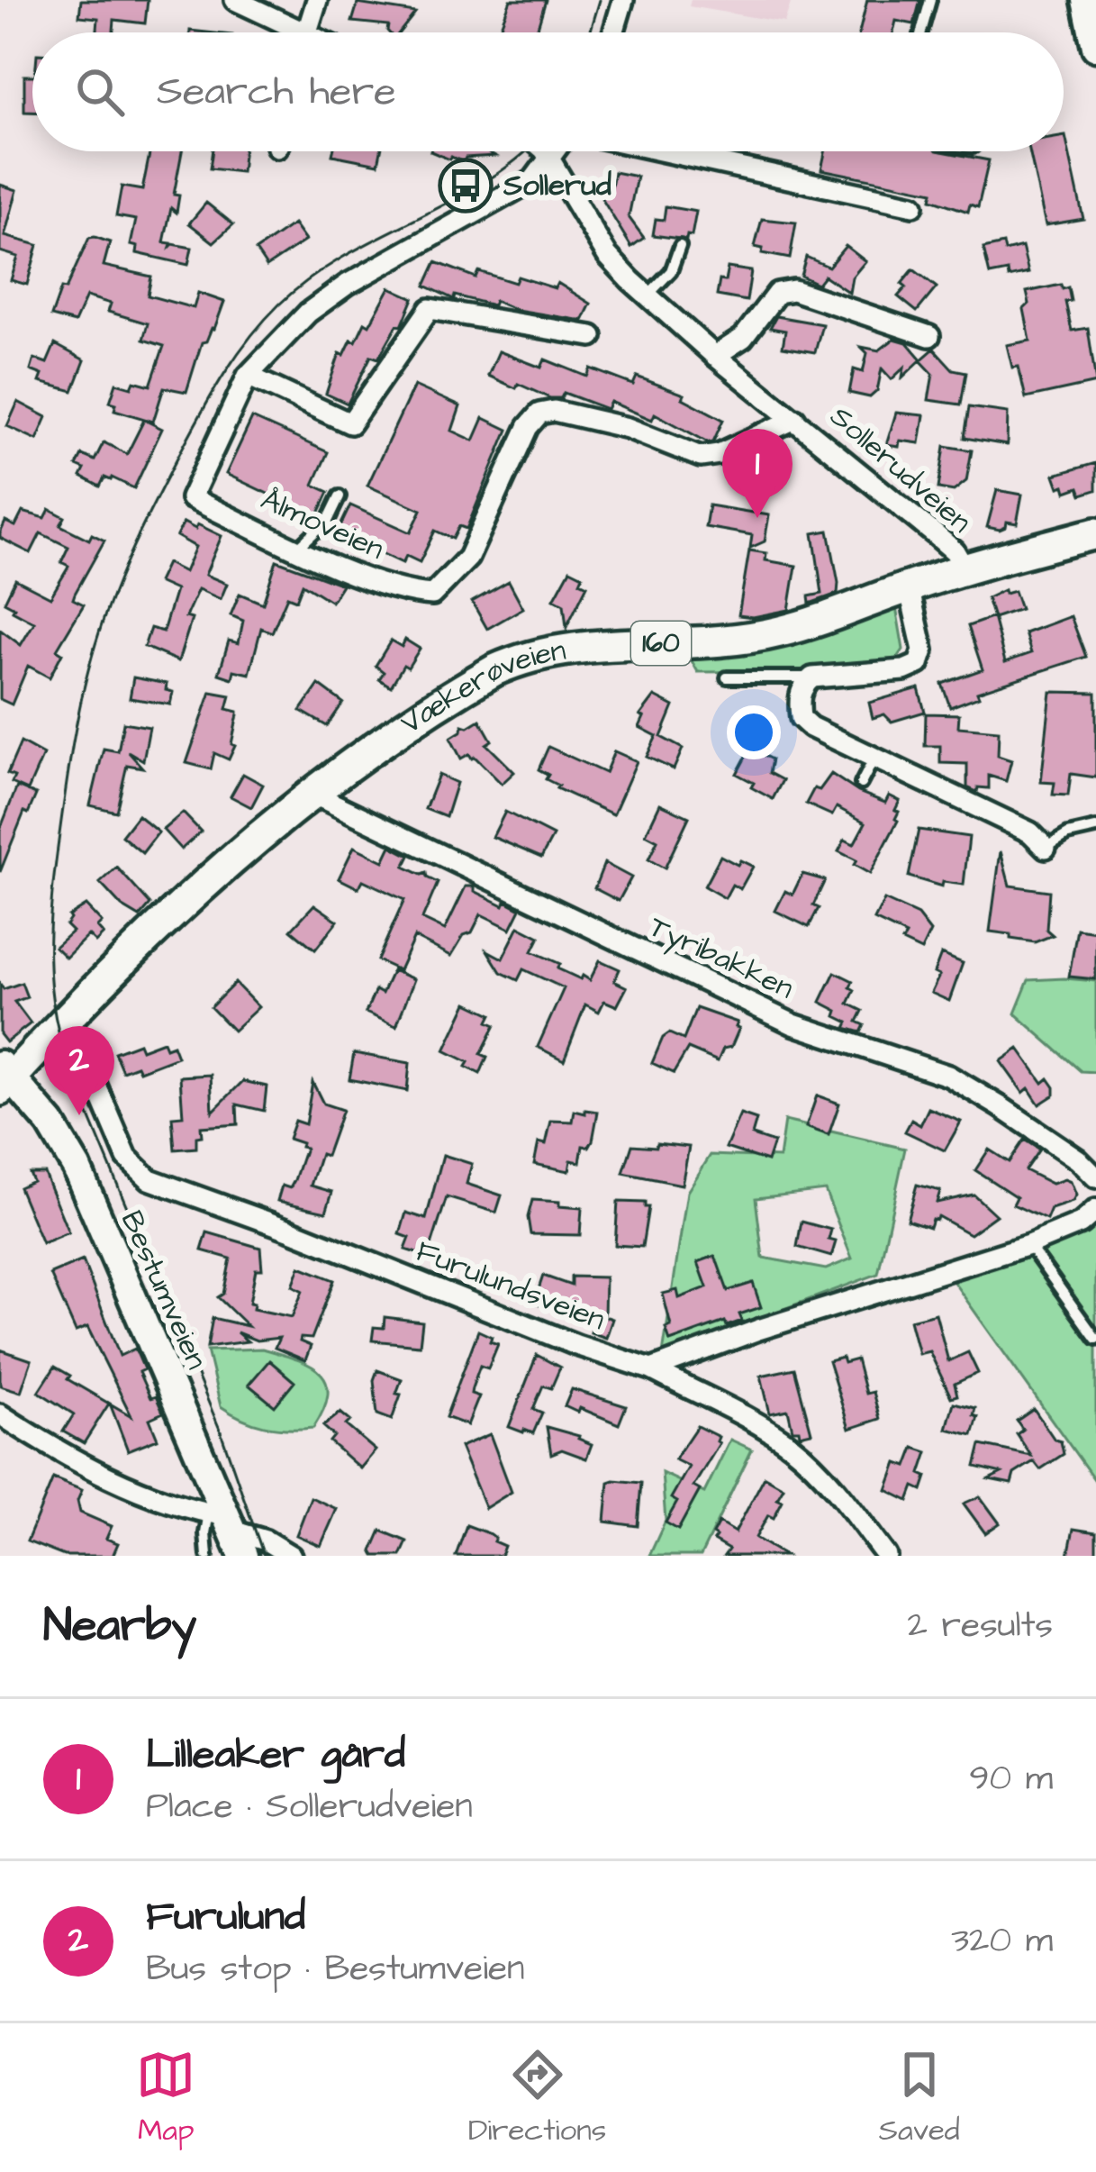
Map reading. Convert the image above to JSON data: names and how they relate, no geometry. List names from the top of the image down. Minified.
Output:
{"streets":{"main road":["160","Vækerøveien"],"street":["Sollerudveien","Ålmoveien","Tyribakken","Furulundsveien","Bestumveien"]},"crossings":[["Sollerudveien","Ålmoveien"],["Sollerudveien","Vækerøveien"],["Vækerøveien","Tyribakken"],["Vækerøveien","Furulundsveien"],["Vækerøveien","Bestumveien"]],"places":{"bus stop":["Sollerud"]},"page":{"search":"Search here","pins":["1","2"],"heading":["Nearby","2 results"],"list":[{"mark":"1","name":"Lilleaker gård","note":"Place · Sollerudveien","value":"90 m"},{"mark":"2","name":"Furulund","note":"Bus stop · Bestumveien","value":"320 m"}],"nav":["Map","Directions","Saved"]}}
